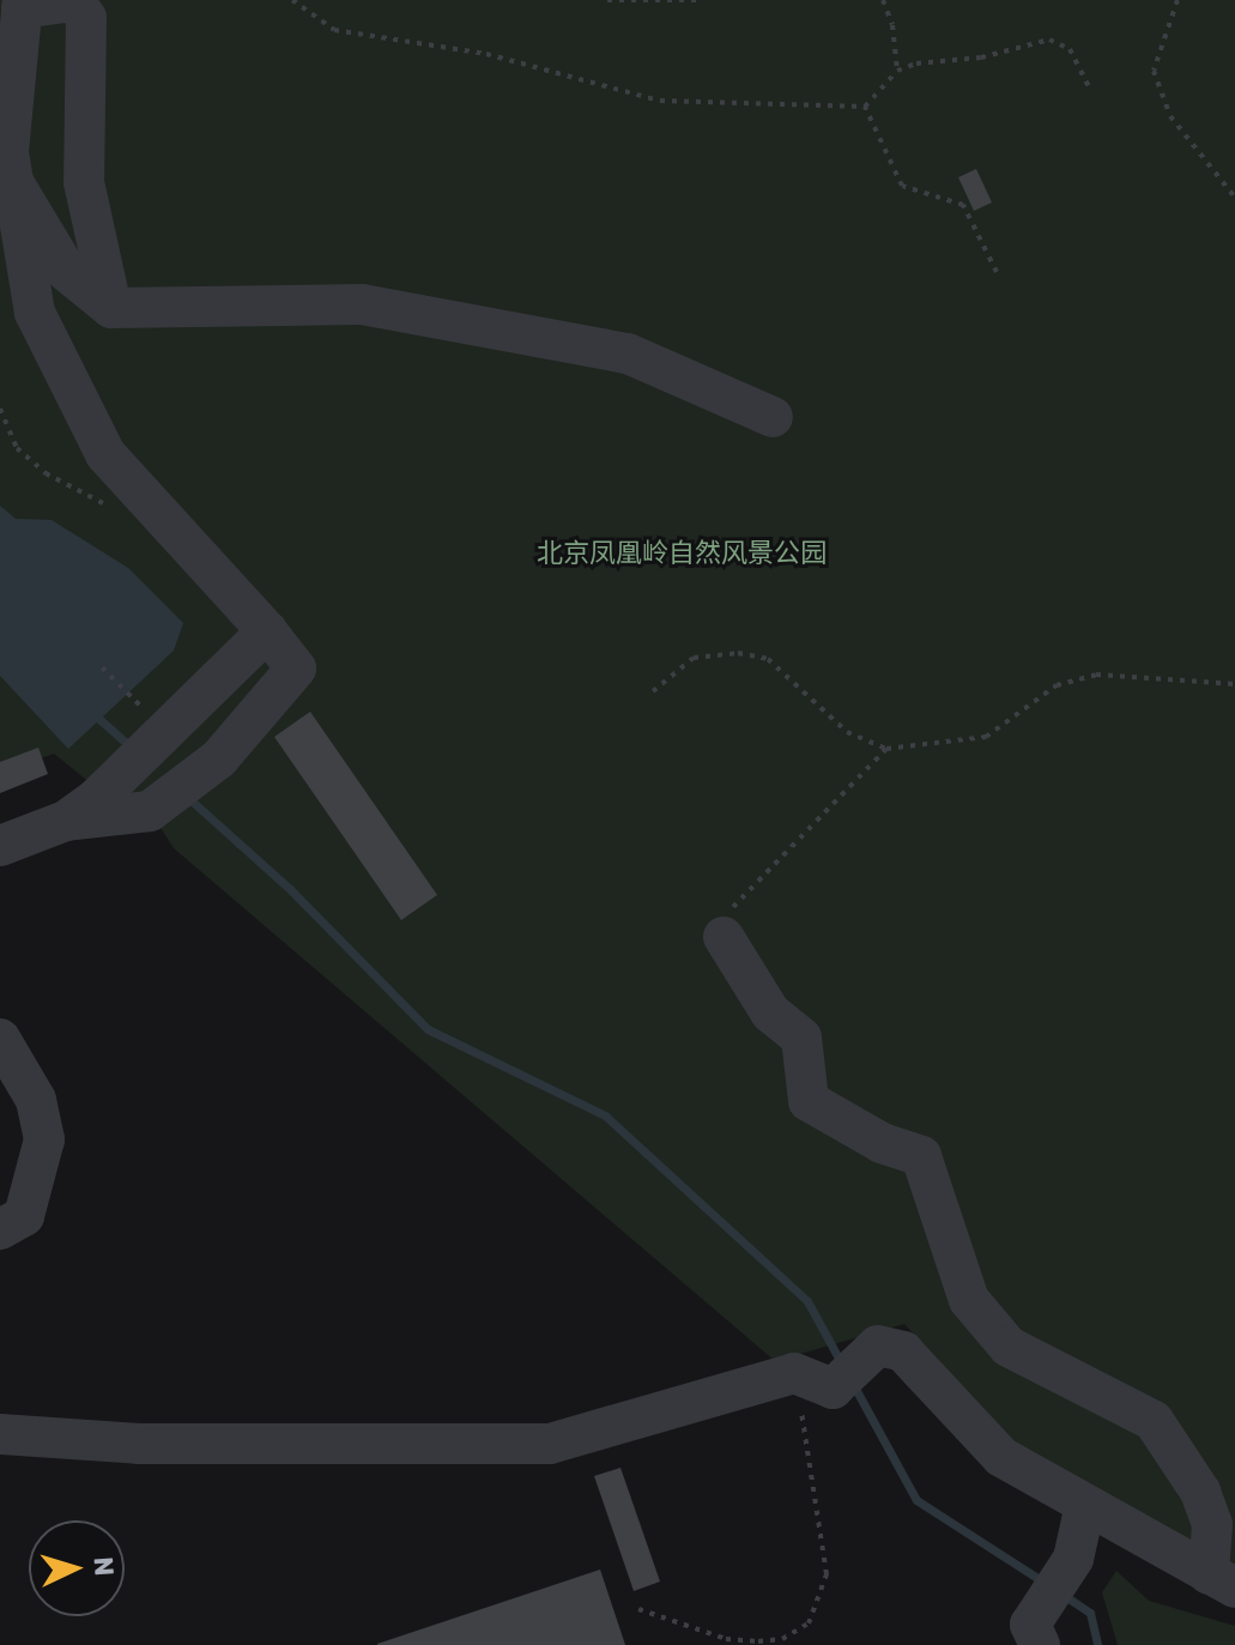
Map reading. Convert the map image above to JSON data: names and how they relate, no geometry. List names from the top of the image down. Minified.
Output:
{"parks":["北京凤凰岭自然风景公园"],"north":"right"}
